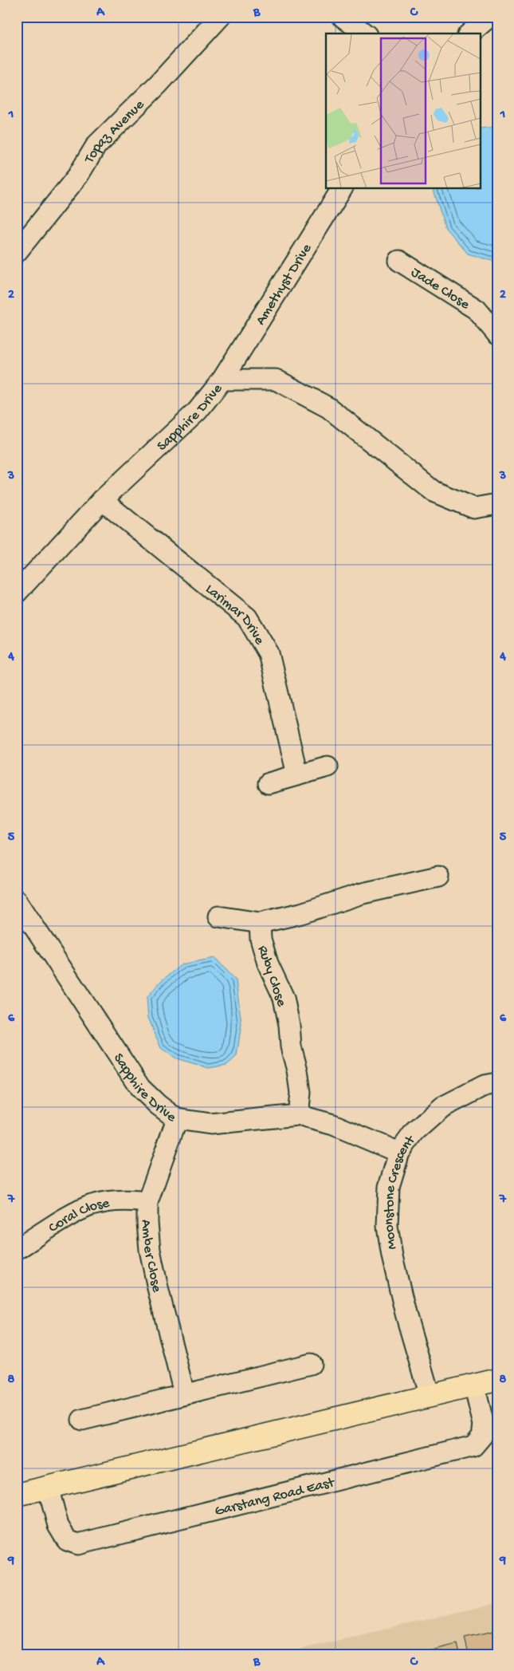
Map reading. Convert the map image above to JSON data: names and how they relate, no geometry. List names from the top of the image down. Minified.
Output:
{"streets":{"street":["Topaz Avenue","Amethyst Drive","Jade Close","Sapphire Drive","Larimar Drive","Ruby Close","Moonstone Crescent","Coral Close","Amber Close","Garstang Road East"]},"crossings":[["Amethyst Drive","Sapphire Drive"],["Sapphire Drive","Larimar Drive"],["Sapphire Drive","Ruby Close"],["Sapphire Drive","Moonstone Crescent"],["Sapphire Drive","Amber Close"],["Coral Close","Amber Close"]],"grid":{"columns":["A","B","C"],"rows":["1","2","3","4","5","6","7","8","9"]}}
